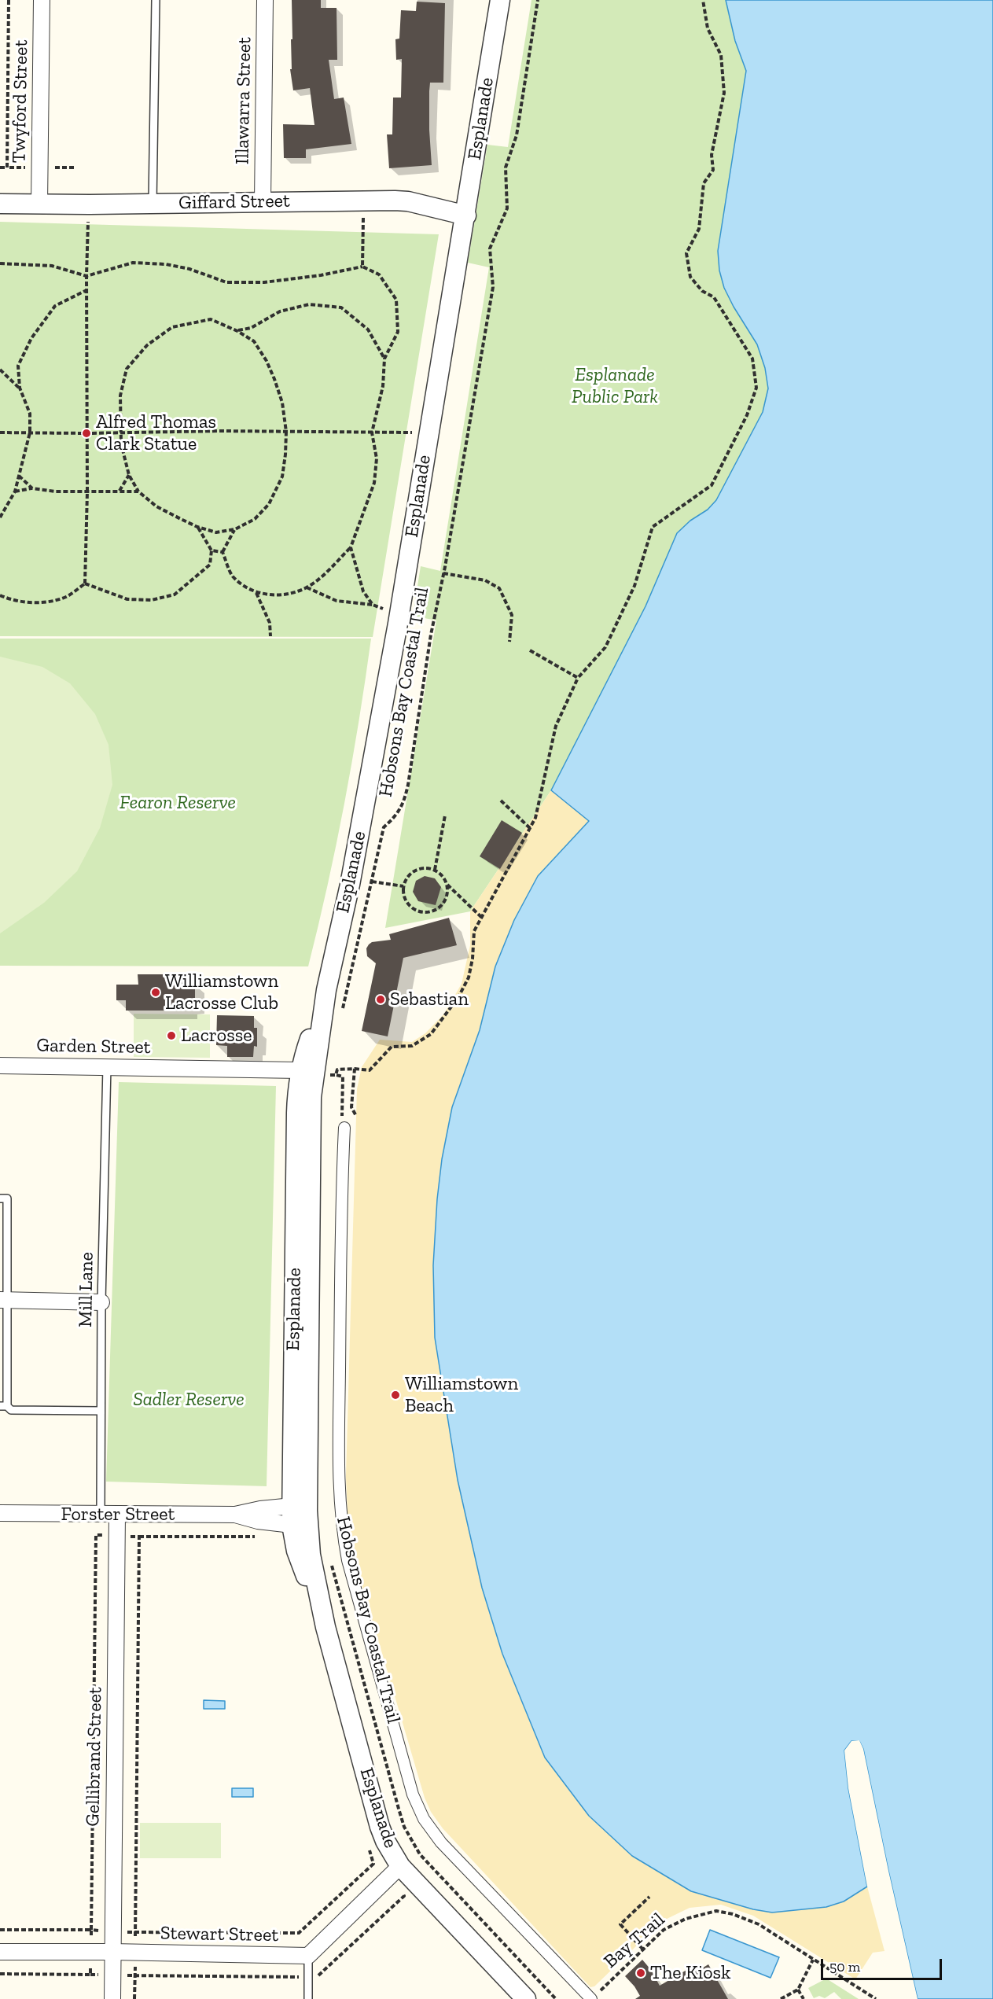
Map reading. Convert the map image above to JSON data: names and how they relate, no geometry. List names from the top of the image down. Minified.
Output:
{"streets":{"street":["Illawarra Street","Twyford Street","Esplanade","Giffard Street","Hobsons Bay Coastal Trail","Garden Street","Forster Street","Gellibrand Street","Stewart Street"],"lane":["Mill Lane"],"path":["Bay Trail"]},"crossings":[["Illawarra Street","Giffard Street"],["Twyford Street","Giffard Street"],["Esplanade","Giffard Street"],["Esplanade","Garden Street"],["Esplanade","Forster Street"],["Hobsons Bay Coastal Trail","Bay Trail"],["Garden Street","Mill Lane"],["Mill Lane","Forster Street"],["Forster Street","Gellibrand Street"],["Gellibrand Street","Stewart Street"]],"parks":["Esplanade Public Park","Fearon Reserve","Sadler Reserve"],"places":["Alfred Thomas Clark Statue","Williamstown Lacrosse Club","Sebastian","Lacrosse","Williamstown Beach","The Kiosk"],"scale_bar":"50 m"}
